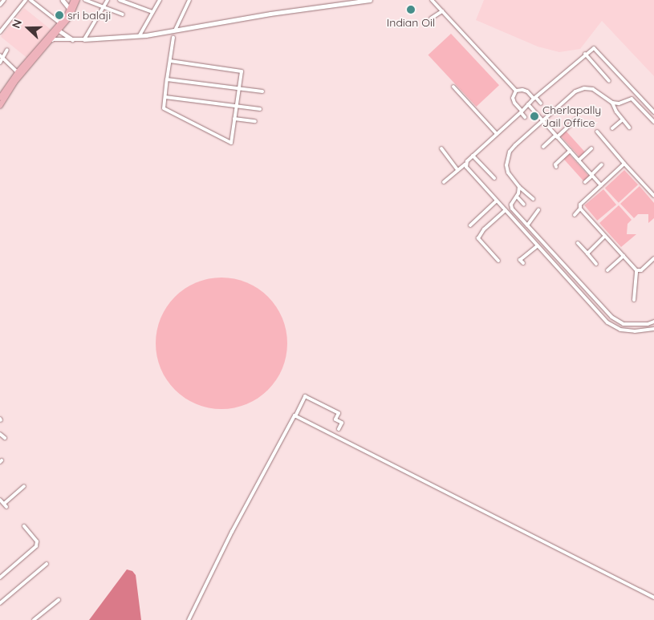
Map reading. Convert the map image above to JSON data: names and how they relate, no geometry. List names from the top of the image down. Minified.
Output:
{"places":["Indian Oil","sri balaji","Cherlapally Jail Office"],"north":"left"}
